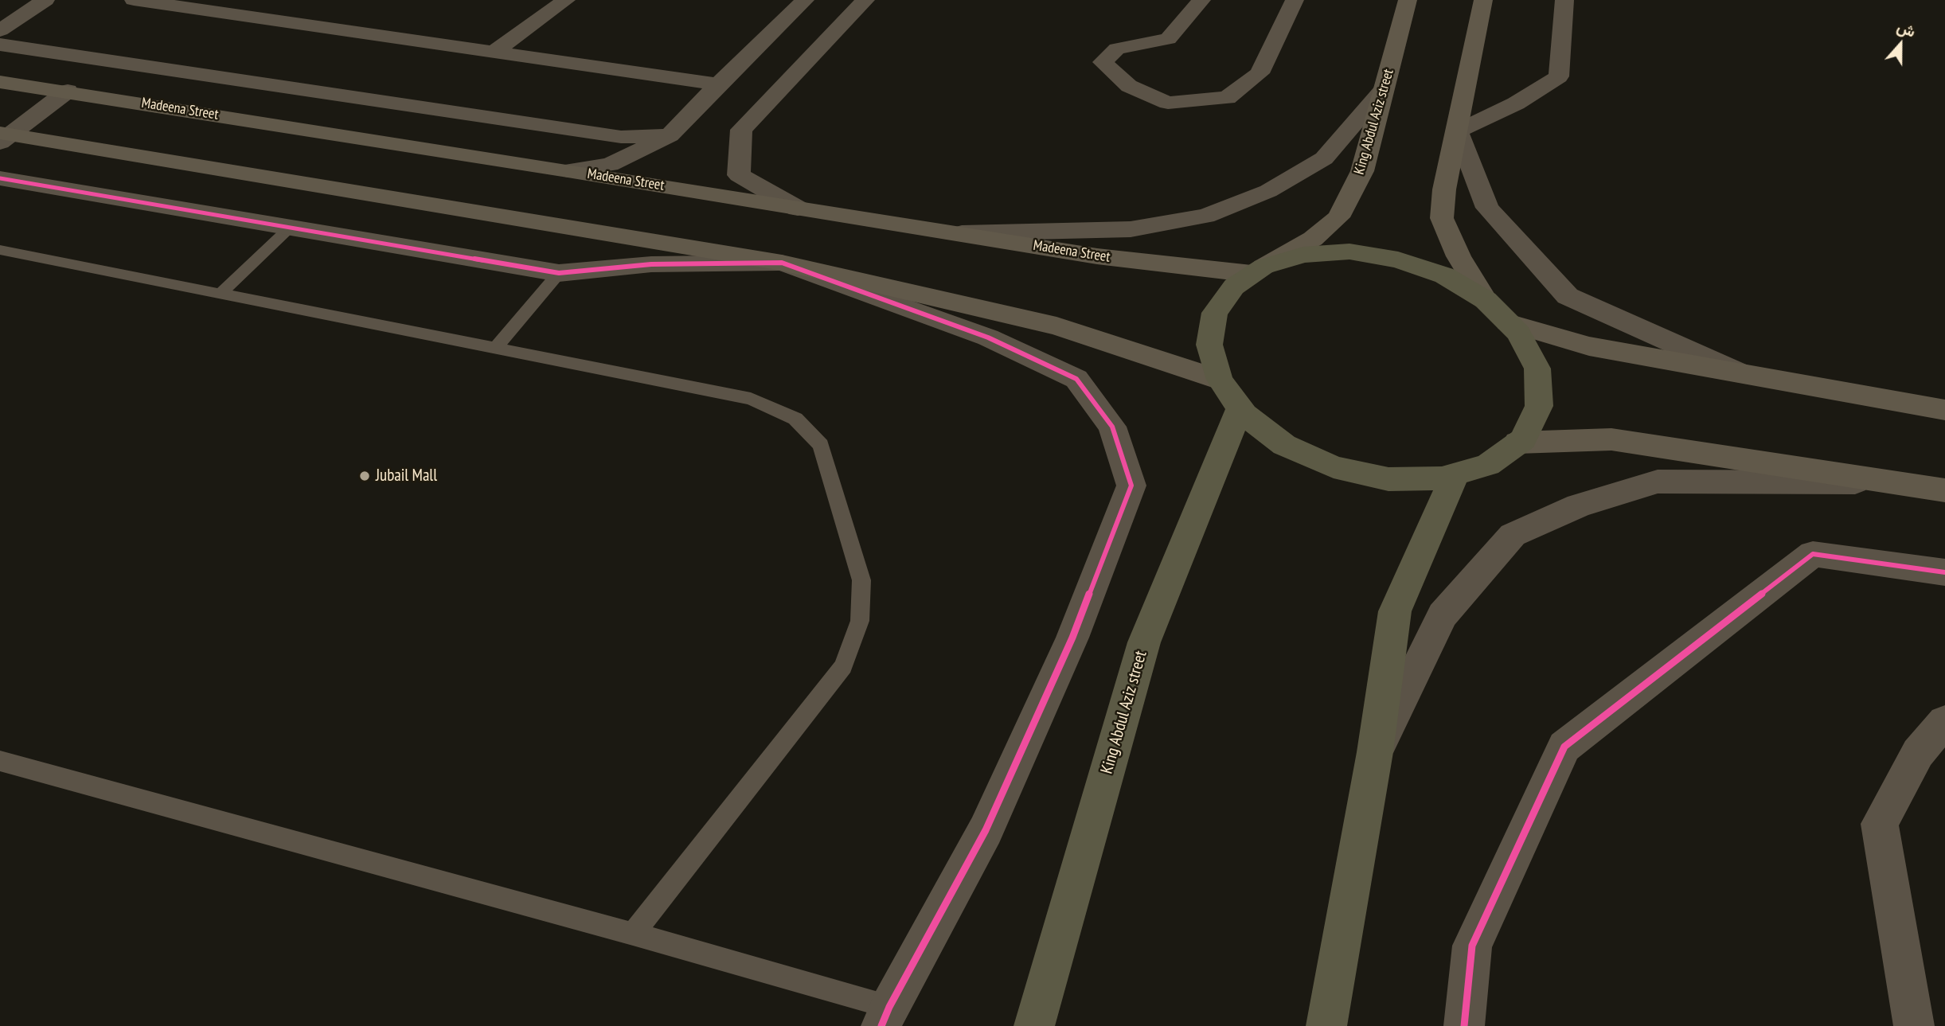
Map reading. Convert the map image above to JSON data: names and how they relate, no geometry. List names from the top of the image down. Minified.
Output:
{"streets":{"main road":["Madeena Street","King Abdul Aziz street"]},"crossings":[["Madeena Street","King Abdul Aziz street"]],"places":["Jubail Mall"],"north":"top"}
